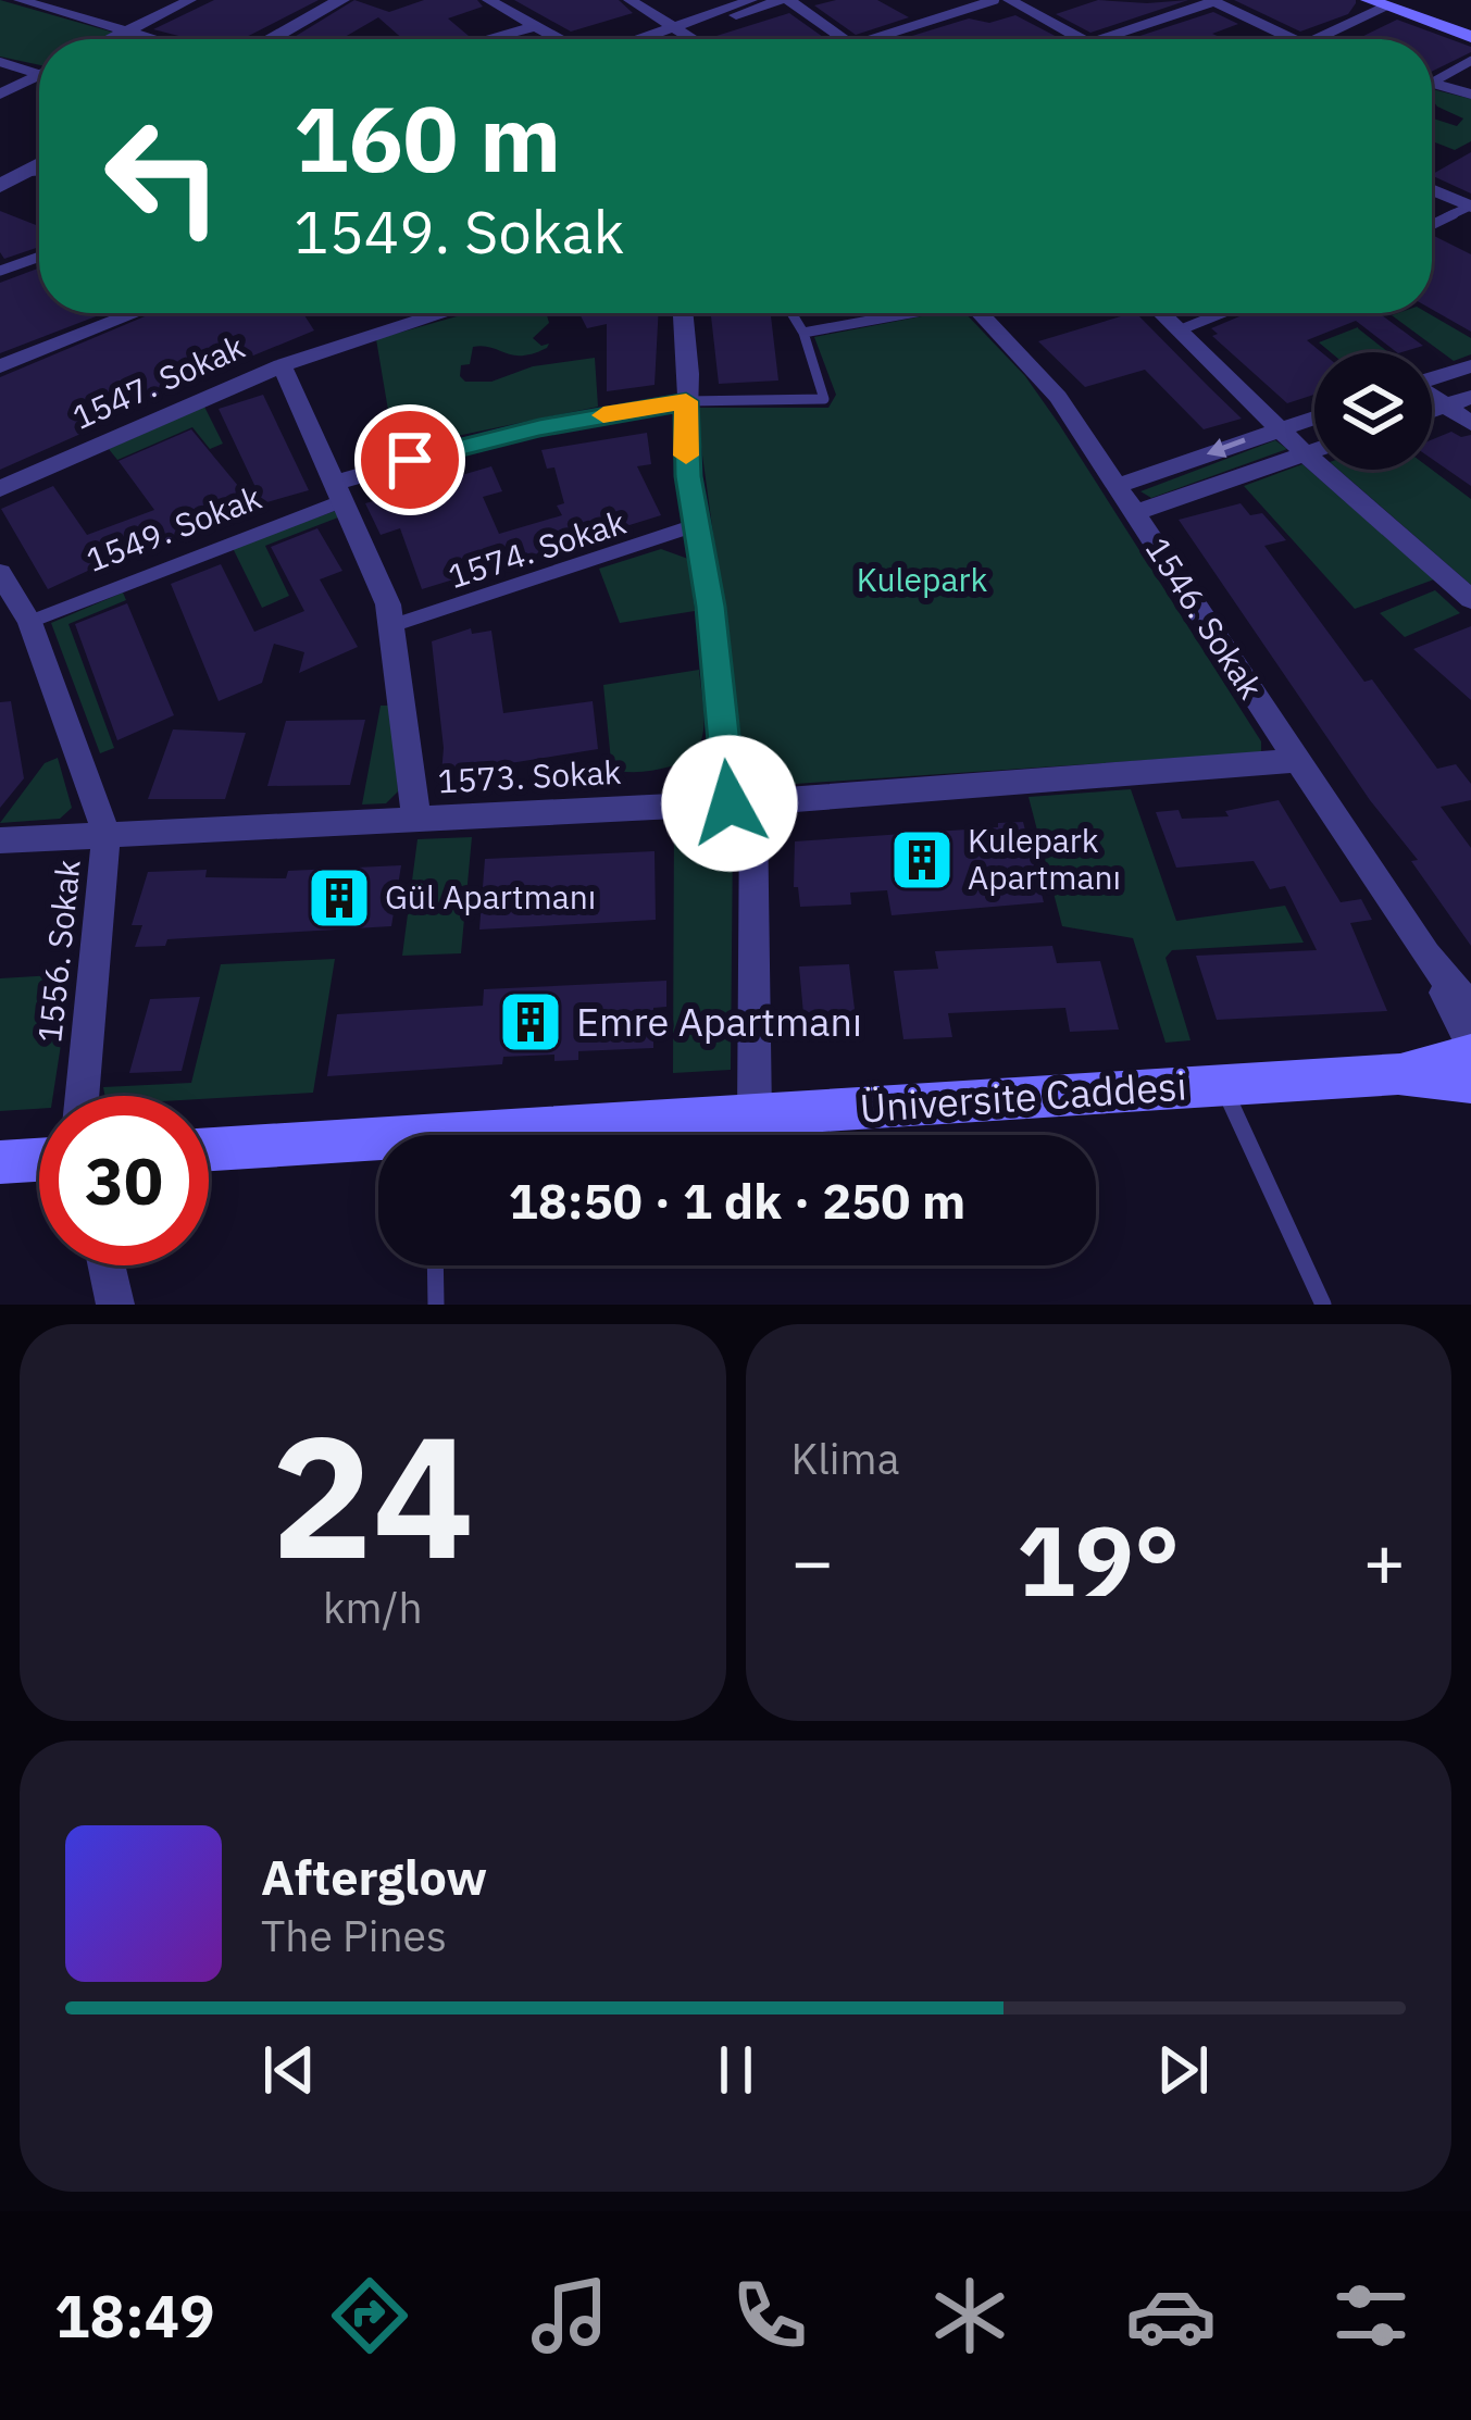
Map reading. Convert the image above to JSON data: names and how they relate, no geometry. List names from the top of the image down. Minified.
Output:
{"streets":{"main road":["Üniversite Caddesi"],"street":["1547. Sokak","1549. Sokak","1546. Sokak","1573. Sokak","1556. Sokak"],"lane":["1574. Sokak"]},"crossings":[["1549. Sokak","1556. Sokak"],["1546. Sokak","1573. Sokak"],["1573. Sokak","1556. Sokak"]],"parks":["Kulepark"],"places":{"building":["Kulepark Apartmanı","Gül Apartmanı","Emre Apartmanı"]},"page":{"turn":["160 m","1549. Sokak"],"limit":"30","trip":"18:50 · 1 dk · 250 m","tile":[["24","km/h"],"Klima"],"heat":["−","19°","+"],"song":["Afterglow","The Pines"],"tabs":"18:49"}}
